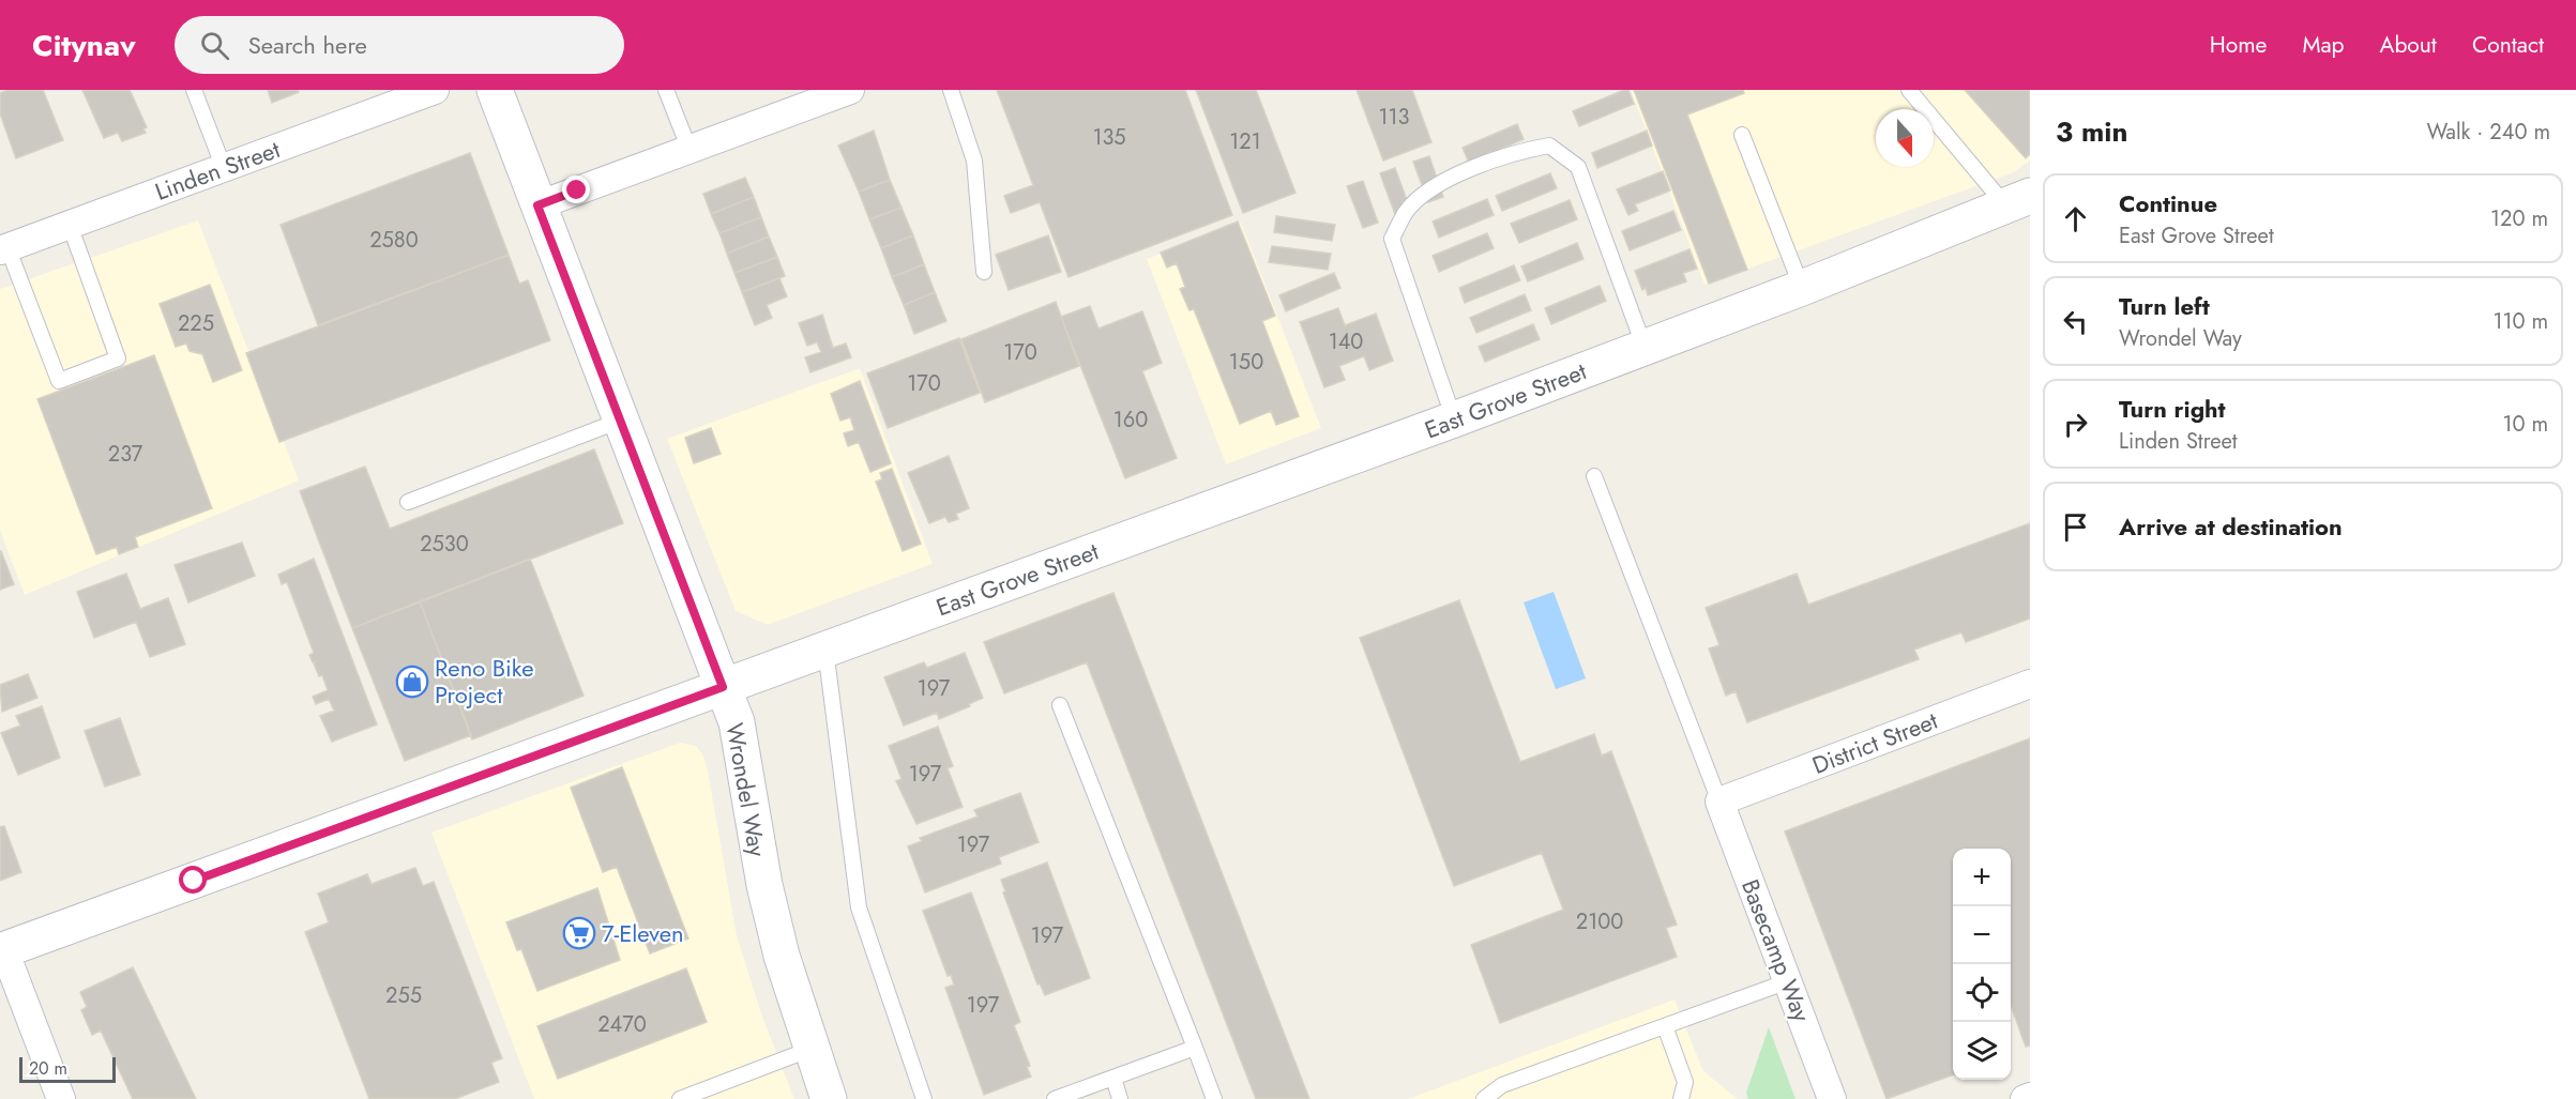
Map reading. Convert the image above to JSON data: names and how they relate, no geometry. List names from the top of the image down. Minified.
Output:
{"streets":{"street":["Linden Street","East Grove Street","District Street","Wrondel Way","Basecamp Way"]},"crossings":[["East Grove Street","Wrondel Way"],["District Street","Basecamp Way"]],"places":{"shop":["Reno Bike Project"],"supermarket":["7-Eleven"]},"house_numbers":["113","135","121","2580","225","140","170","150","170","160","237","2530","197","197","197","2100","197","255","197","2470"],"scale_bar":"20 m","north":"bottom","page":{"header":"Citynav","search":"Search here","nav":["Home","Map","About","Contact"],"heading":["3 min","Walk · 240 m"],"list":[["Continue","East Grove Street","120 m"],["Turn left","Wrondel Way","110 m"],["Turn right","Linden Street","10 m"],"Arrive at destination"],"map_buttons":["+","−"],"scale":"20 m"}}
